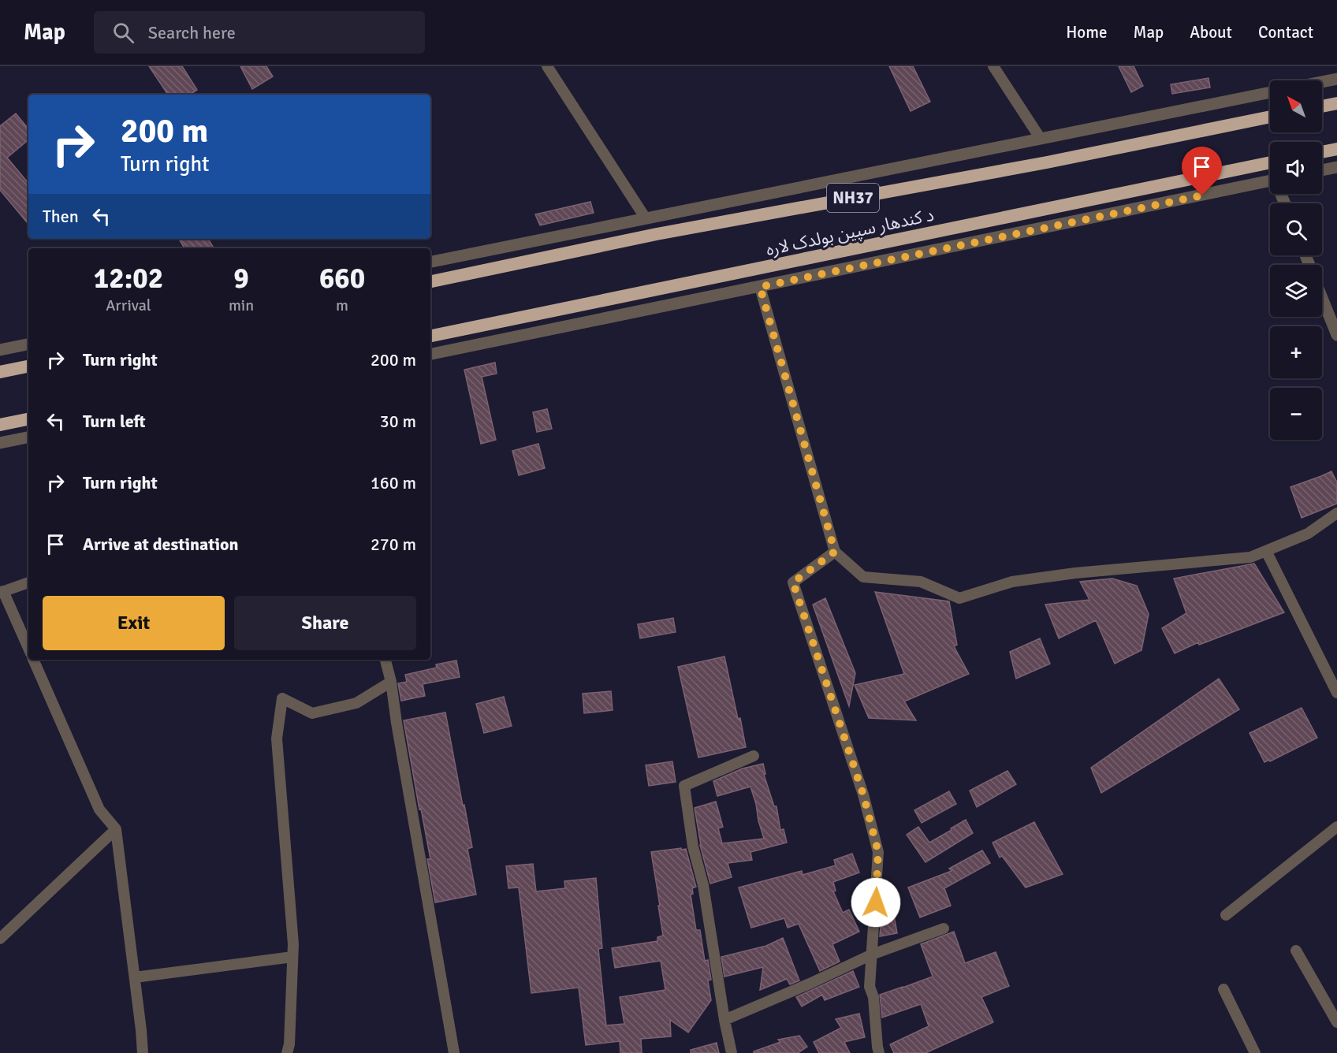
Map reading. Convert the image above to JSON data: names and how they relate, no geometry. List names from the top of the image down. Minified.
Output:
{"streets":{"highway":["NH37","د کندهار سپین بولدک لاره"]},"north":"top left","page":{"header":"Map","search":"Search here","nav":["Home","Map","About","Contact"],"map_buttons":["+","−"],"turn":["200 m","Turn right"],"then":"Then","eta":["12:02","Arrival","9","min","660","m"],"list":[{"name":"Turn right","value":"200 m"},{"name":"Turn left","value":"30 m"},{"name":"Turn right","value":"160 m"},{"name":"Arrive at destination","value":"270 m"}],"buttons":["Exit","Share"]}}
